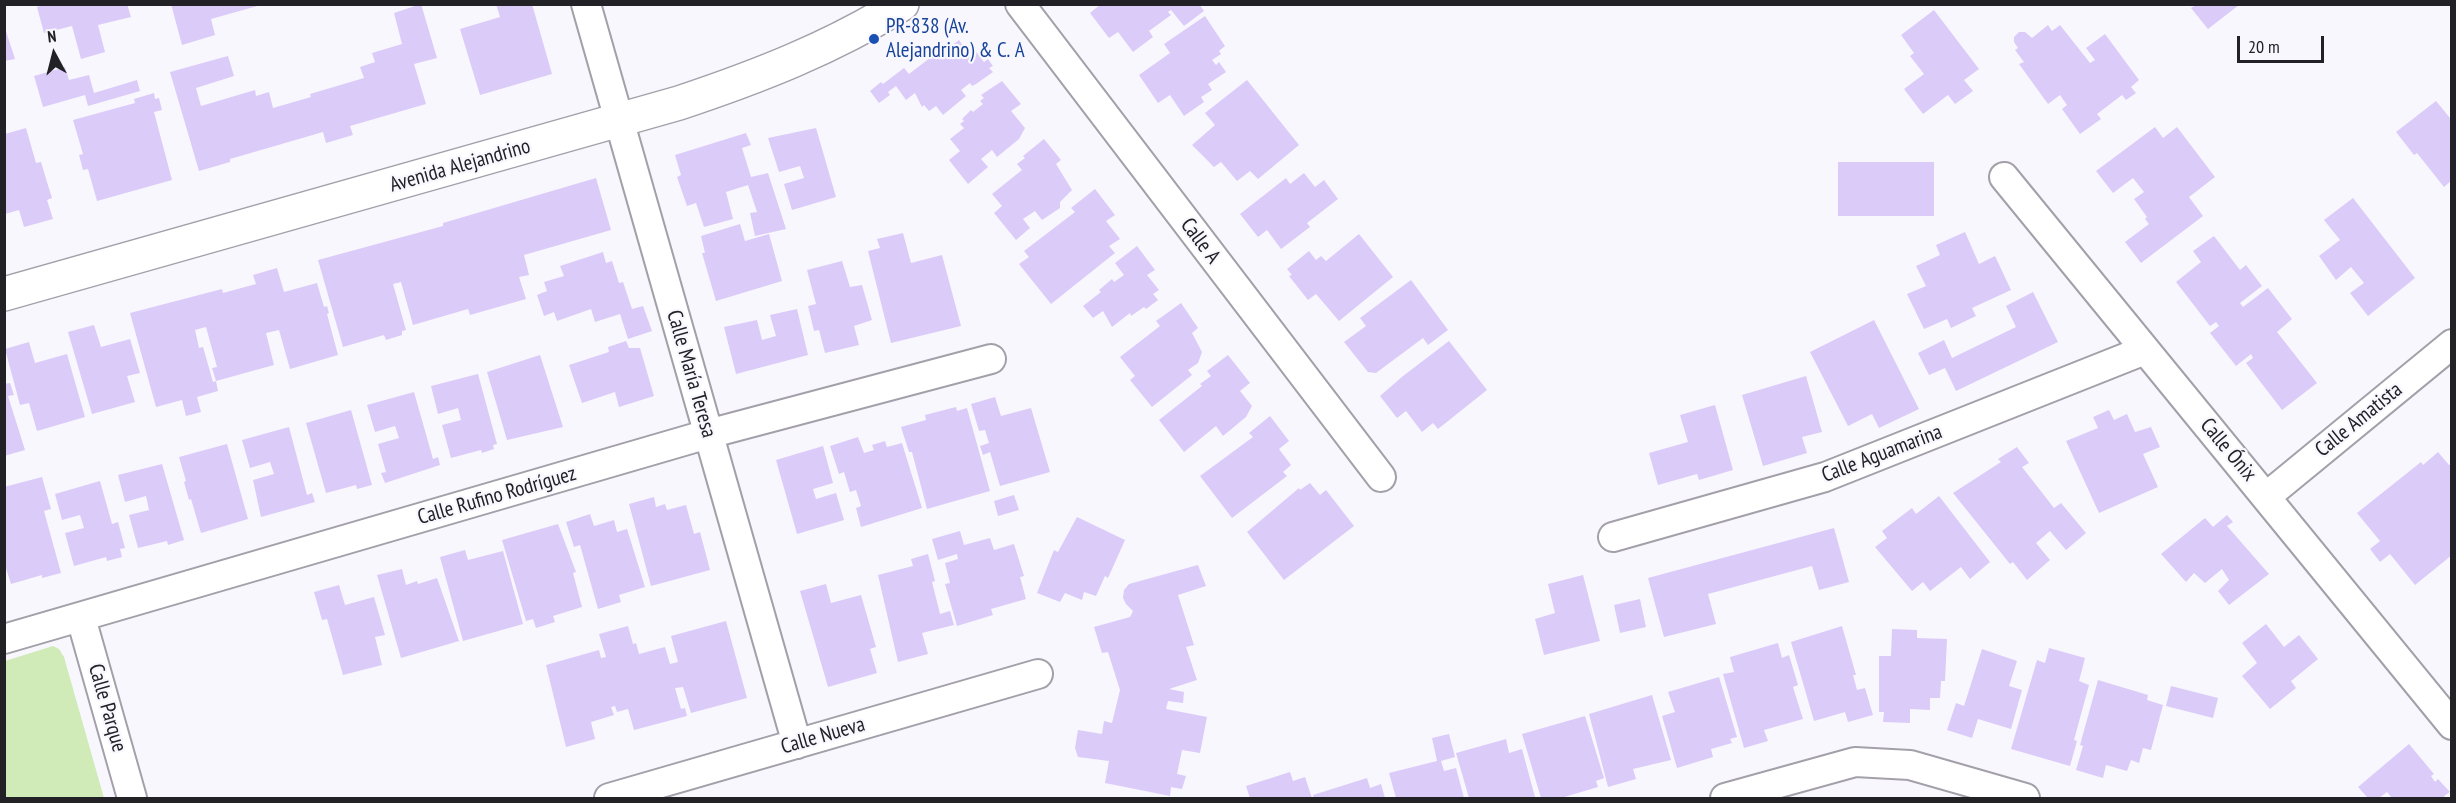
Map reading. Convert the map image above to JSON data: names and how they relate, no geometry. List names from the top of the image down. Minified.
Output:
{"streets":{"street":["Avenida Alejandrino","Calle A","Calle María Teresa","Calle Amatista","Calle Ónix","Calle Aguamarina","Calle Rufino Rodríguez","Calle Parque","Calle Nueva"]},"crossings":[["Avenida Alejandrino","Calle María Teresa"],["Calle María Teresa","Calle Rufino Rodríguez"],["Calle María Teresa","Calle Nueva"],["Calle Amatista","Calle Ónix"],["Calle Ónix","Calle Aguamarina"],["Calle Rufino Rodríguez","Calle Parque"]],"places":["PR-838 (Av. Alejandrino) & C. A"],"scale_bar":"20 m","north":"top"}
